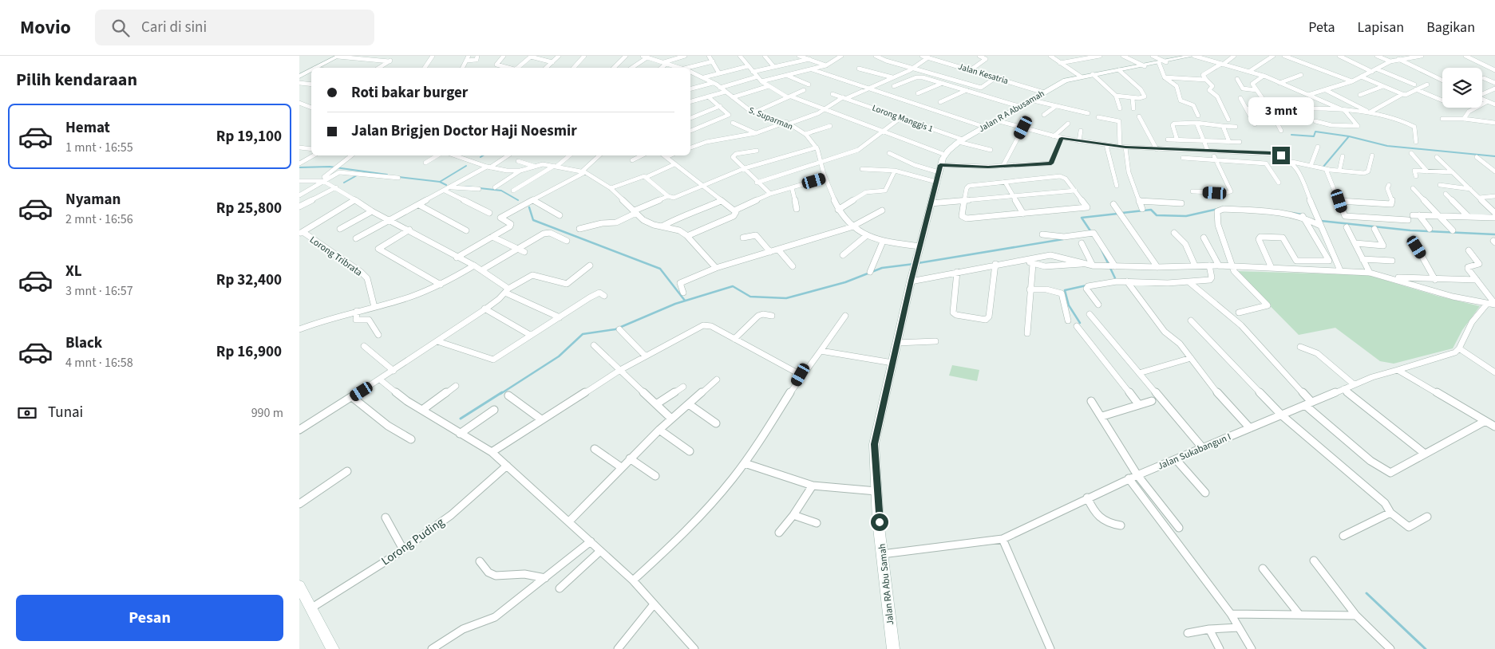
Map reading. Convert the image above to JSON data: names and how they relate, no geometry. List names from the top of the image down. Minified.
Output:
{"streets":{"street":["Jalan Kesatria","Jalan R A Abusamah","S. Suparman","Lorong Manggis 1","Lorong Tribrata","Jalan Sukabangun I","Lorong Puding","Jalan RA Abu Samah"]},"crossings":[["Jalan Kesatria","Jalan R A Abusamah"],["Jalan R A Abusamah","S. Suparman"],["Jalan R A Abusamah","Lorong Manggis 1"],["Jalan R A Abusamah","Jalan RA Abu Samah"],["Jalan Sukabangun I","Jalan RA Abu Samah"]],"page":{"header":"Movio","search":"Cari di sini","nav":["Peta","Lapisan","Bagikan"],"heading":"Pilih kendaraan","banner":["Roti bakar burger","Jalan Brigjen Doctor Haji Noesmir"],"bubble":"3 mnt","list":[{"name":"Hemat","note":"1 mnt · 16:55","value":"Rp 19,100"},{"name":"Nyaman","note":"2 mnt · 16:56","value":"Rp 25,800"},{"name":"XL","note":"3 mnt · 16:57","value":"Rp 32,400"},{"name":"Black","note":"4 mnt · 16:58","value":"Rp 16,900"}],"pay":["Tunai","990 m"],"buttons":"Pesan"}}
